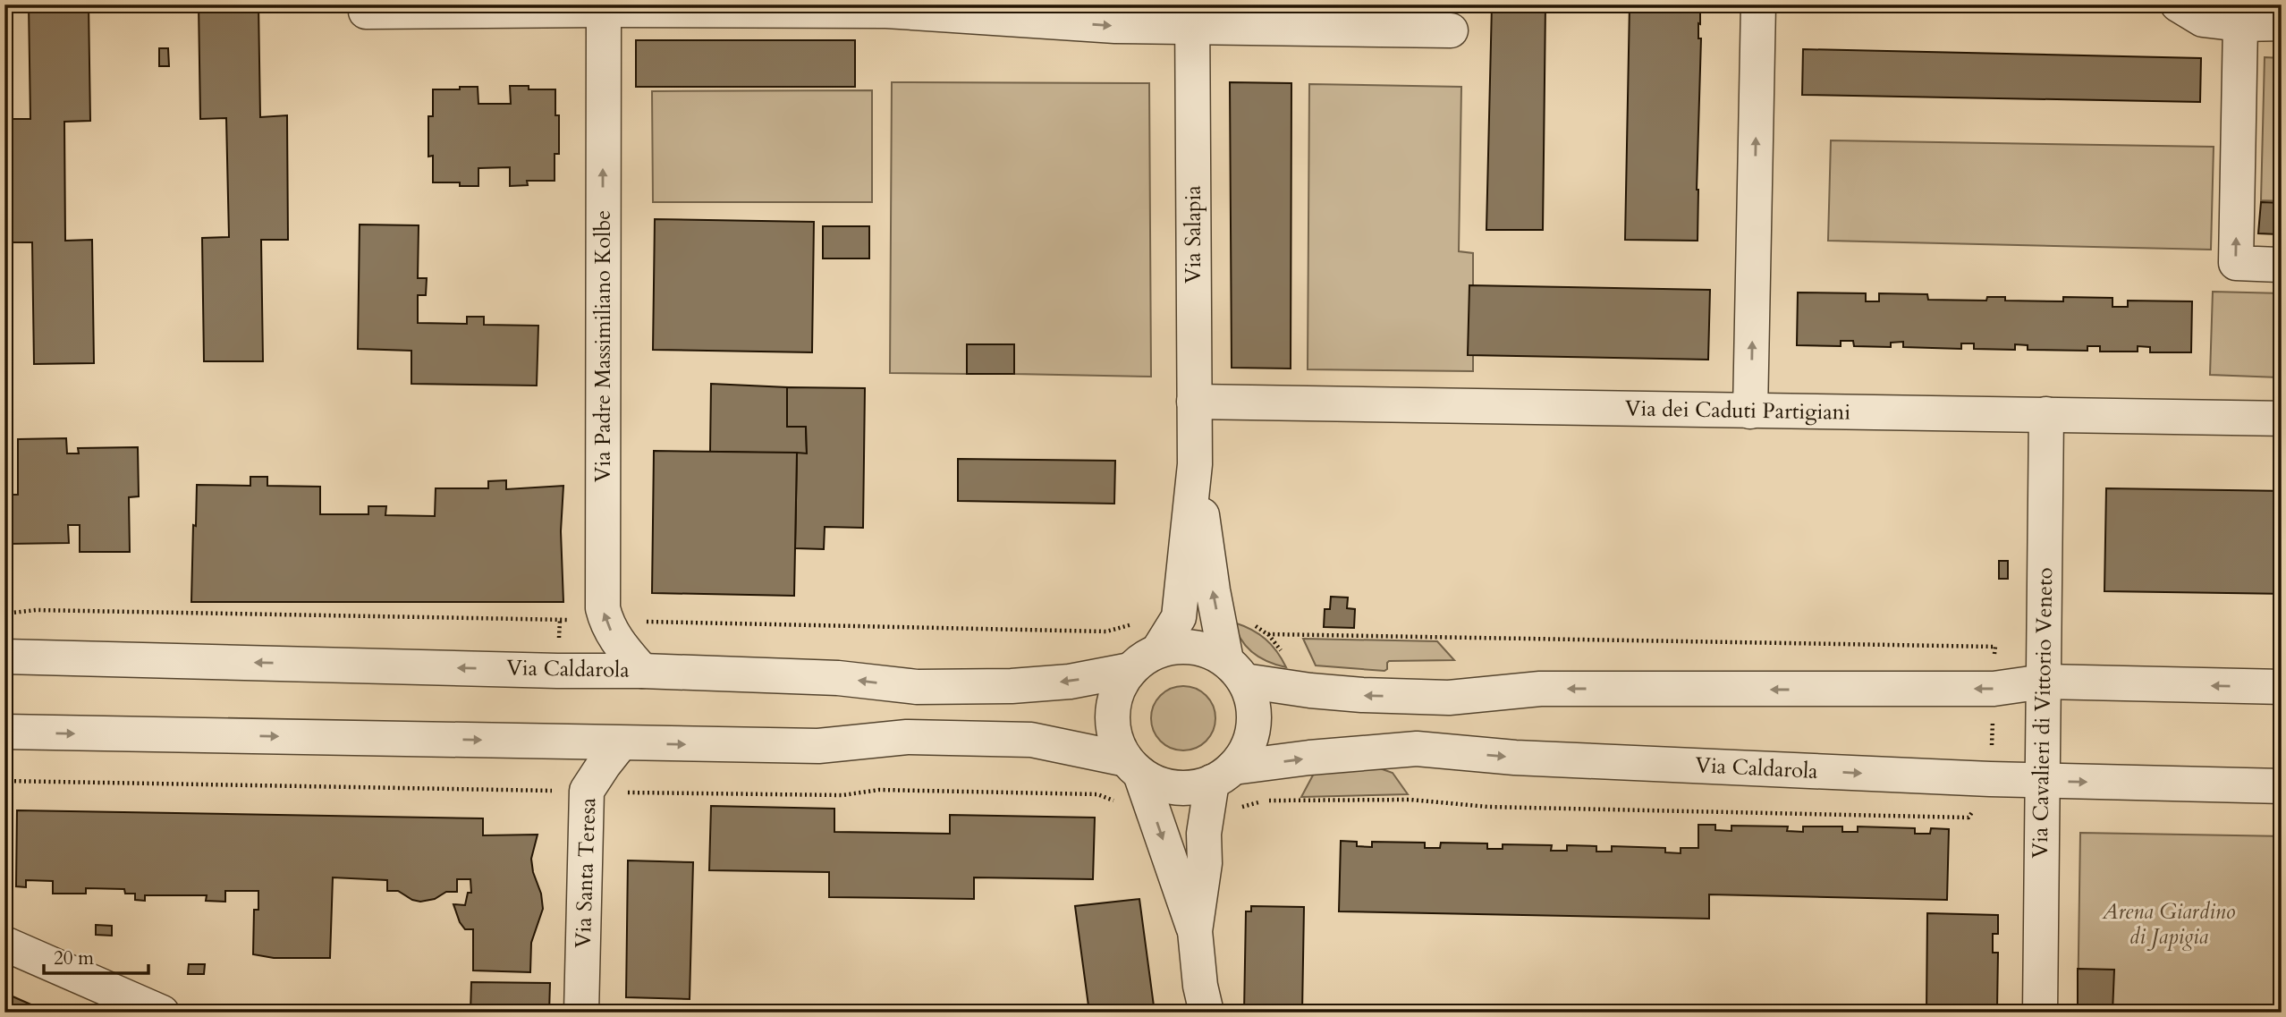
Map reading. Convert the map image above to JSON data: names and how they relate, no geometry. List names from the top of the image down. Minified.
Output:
{"streets":{"street":["Via Salapia","Via Padre Massimiliano Kolbe","Via dei Caduti Partigiani","Via Caldarola","Via Cavalieri di Vittorio Veneto","Via Santa Teresa"]},"crossings":[["Via Salapia","Via dei Caduti Partigiani"],["Via Salapia","Via Caldarola"],["Via Padre Massimiliano Kolbe","Via Caldarola"],["Via dei Caduti Partigiani","Via Cavalieri di Vittorio Veneto"],["Via Caldarola","Via Cavalieri di Vittorio Veneto"]],"one_way":["Via Padre Massimiliano Kolbe"],"parks":["Arena Giardino di Japigia"],"scale_bar":"20 m"}
